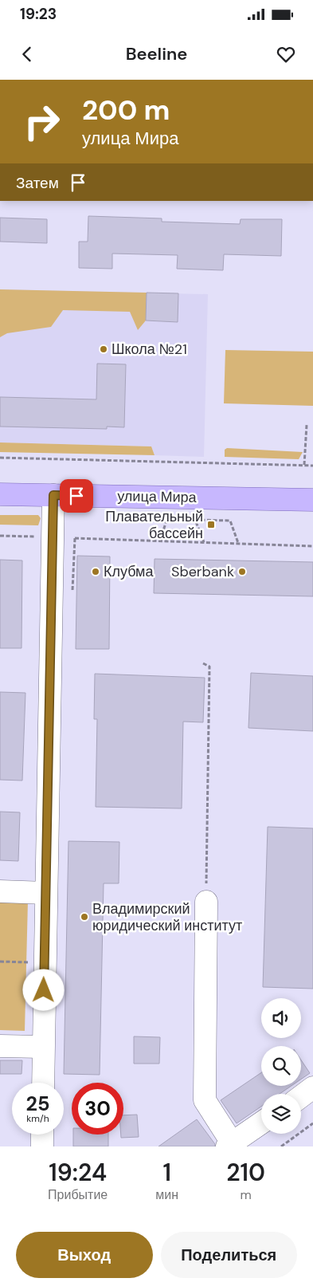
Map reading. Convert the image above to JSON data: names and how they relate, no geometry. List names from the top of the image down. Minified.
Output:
{"streets":{"main road":["улица Мира"]},"places":{"other":["Школа №21","Клубма","Sberbank","Владимирский юридический институт"],"transit":["Плавательный бассейн"]},"page":{"status":"19:23","header":"Beeline","turn":["200 m","улица Мира"],"then":"Затем","speed":"25 km/h","limit":"30","eta":["19:24","Прибытие","1","мин","210","m"],"buttons":["Выход","Поделиться"]}}
